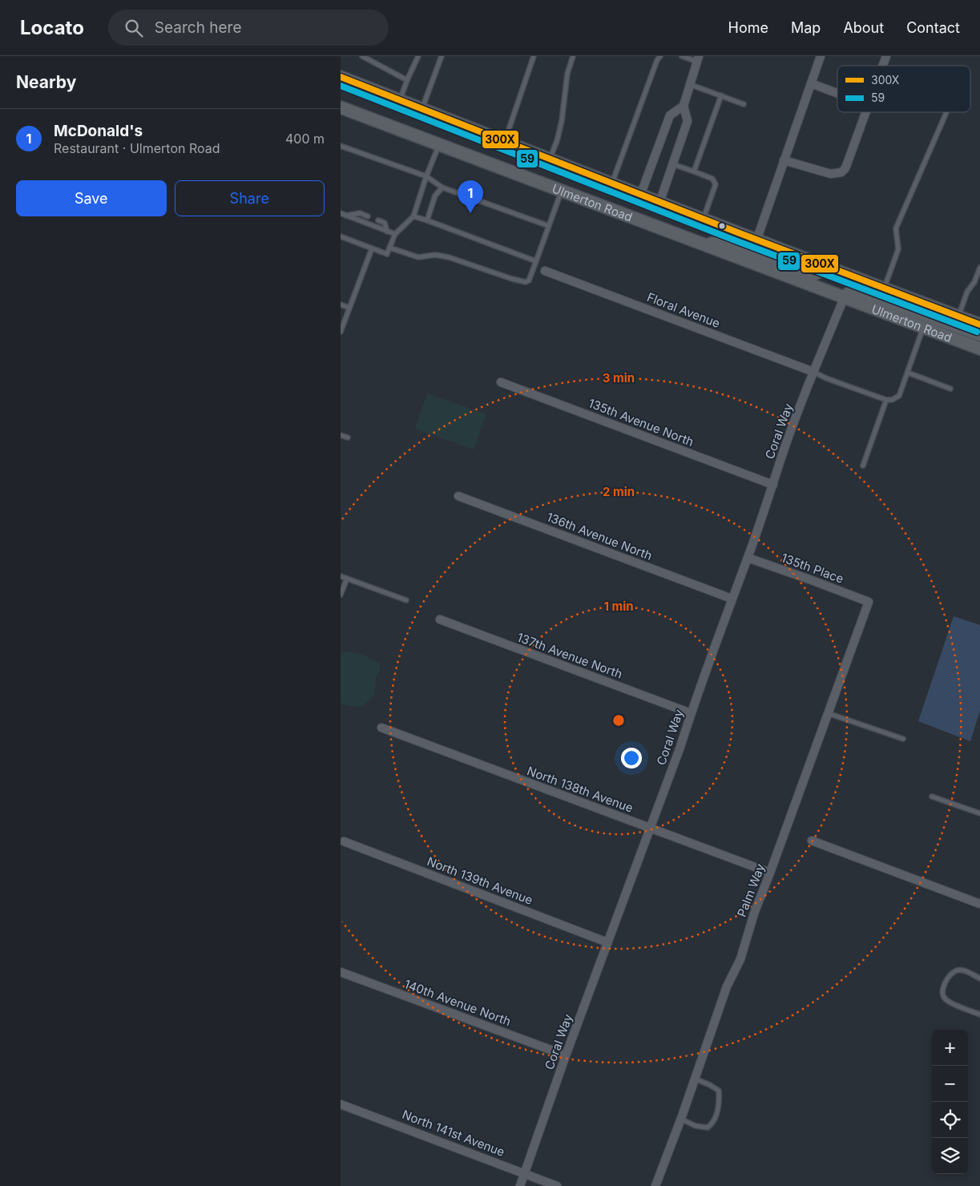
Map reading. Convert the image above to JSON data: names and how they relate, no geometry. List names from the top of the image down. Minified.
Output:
{"streets":{"main road":["Ulmerton Road"],"street":["Floral Avenue","135th Avenue North","Coral Way","136th Avenue North","135th Place","137th Avenue North","North 138th Avenue","North 139th Avenue","Palm Way","140th Avenue North","North 141st Avenue"]},"crossings":[["Ulmerton Road","Coral Way"],["Floral Avenue","Coral Way"],["135th Avenue North","Coral Way"],["Coral Way","136th Avenue North"],["Coral Way","135th Place"],["Coral Way","137th Avenue North"],["Coral Way","North 138th Avenue"],["Coral Way","North 139th Avenue"],["Coral Way","140th Avenue North"],["Coral Way","North 141st Avenue"],["135th Place","Palm Way"],["North 138th Avenue","Palm Way"]],"lines":["transit line 300X","transit line 59"],"legend":["300X","59"],"page":{"header":"Locato","search":"Search here","nav":["Home","Map","About","Contact"],"heading":"Nearby","list":[{"mark":"1","name":"McDonald's","note":"Restaurant · Ulmerton Road","value":"400 m"}],"buttons":["Save","Share"],"pins":"1","map_buttons":["+","−"]},"rings":["3 min","2 min","1 min"]}
